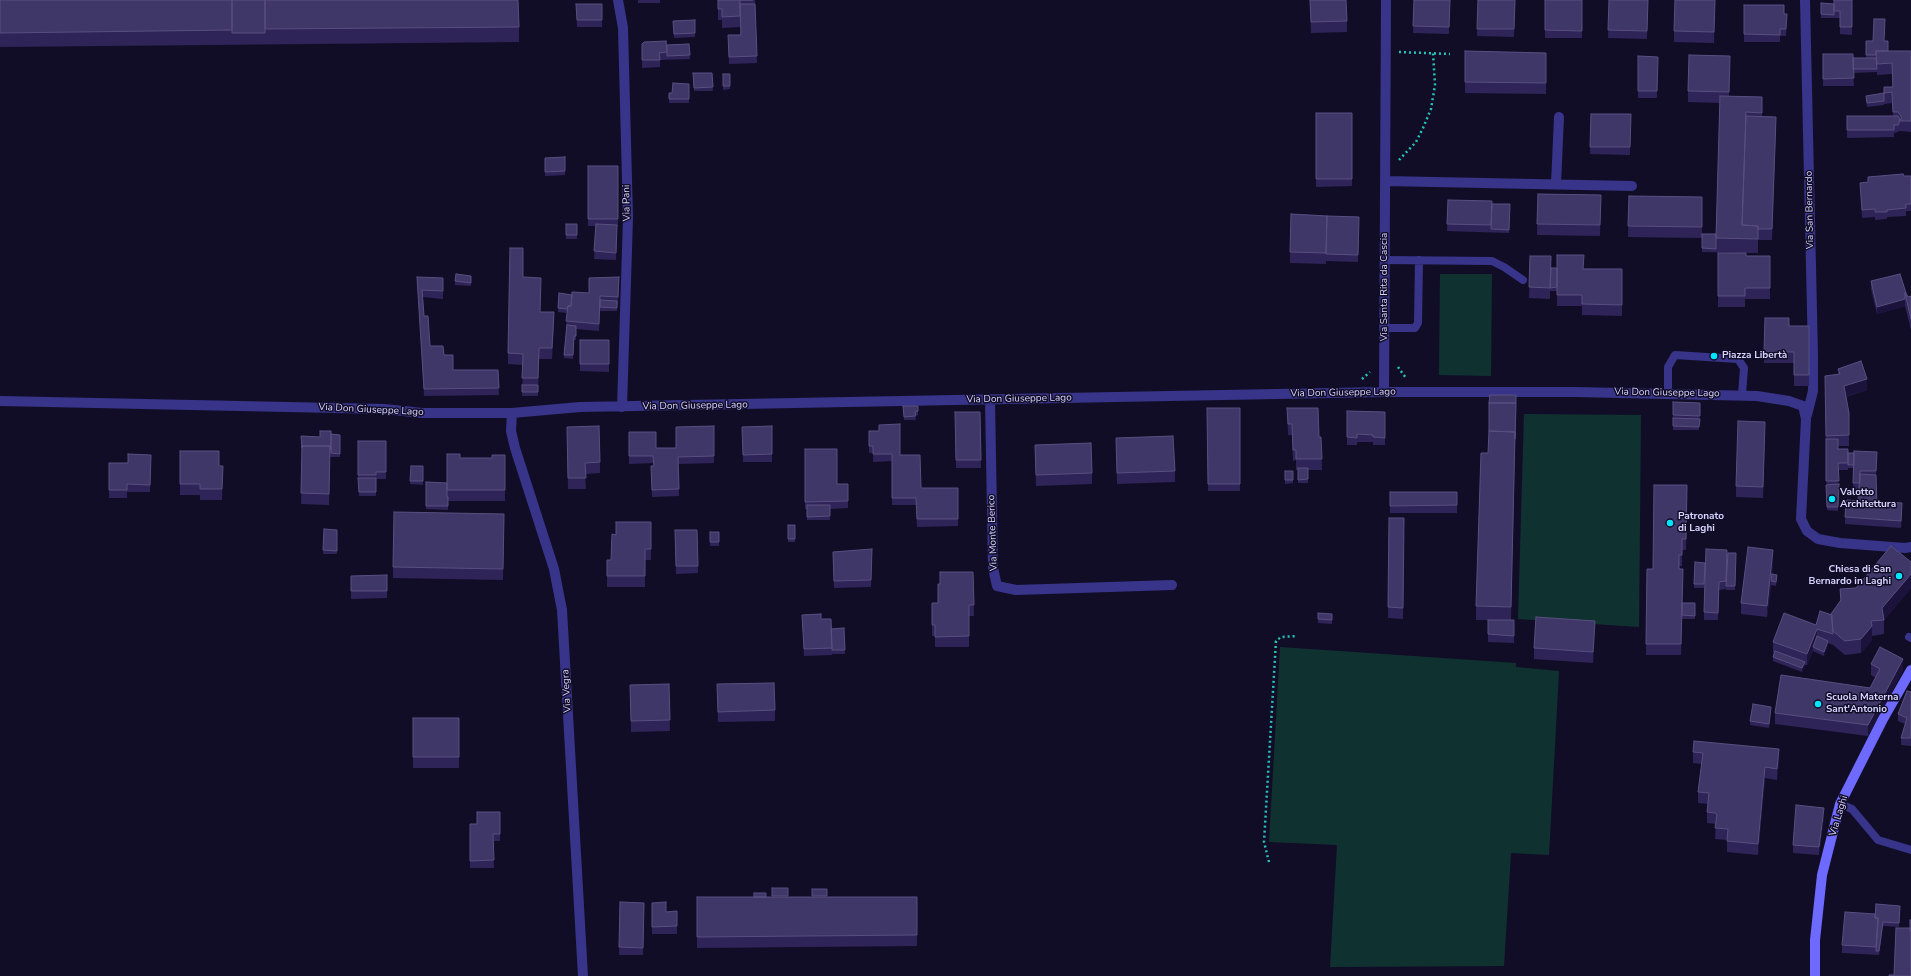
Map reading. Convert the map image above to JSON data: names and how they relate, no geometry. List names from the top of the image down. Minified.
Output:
{"streets":{"street":["Via Pani","Via San Bernardo","Via Santa Rita da Cascia","Via Don Giuseppe Lago","Via Monte Berico","Via Vegra","Via Laghi"]},"crossings":[["Via Pani","Via Don Giuseppe Lago"],["Via San Bernardo","Via Don Giuseppe Lago"],["Via Santa Rita da Cascia","Via Don Giuseppe Lago"],["Via Don Giuseppe Lago","Via Monte Berico"],["Via Don Giuseppe Lago","Via Vegra"]],"places":["Piazza Libertà","Valotto Architettura","Patronato di Laghi","Chiesa di San Bernardo in Laghi","Scuola Materna Sant'Antonio"]}
